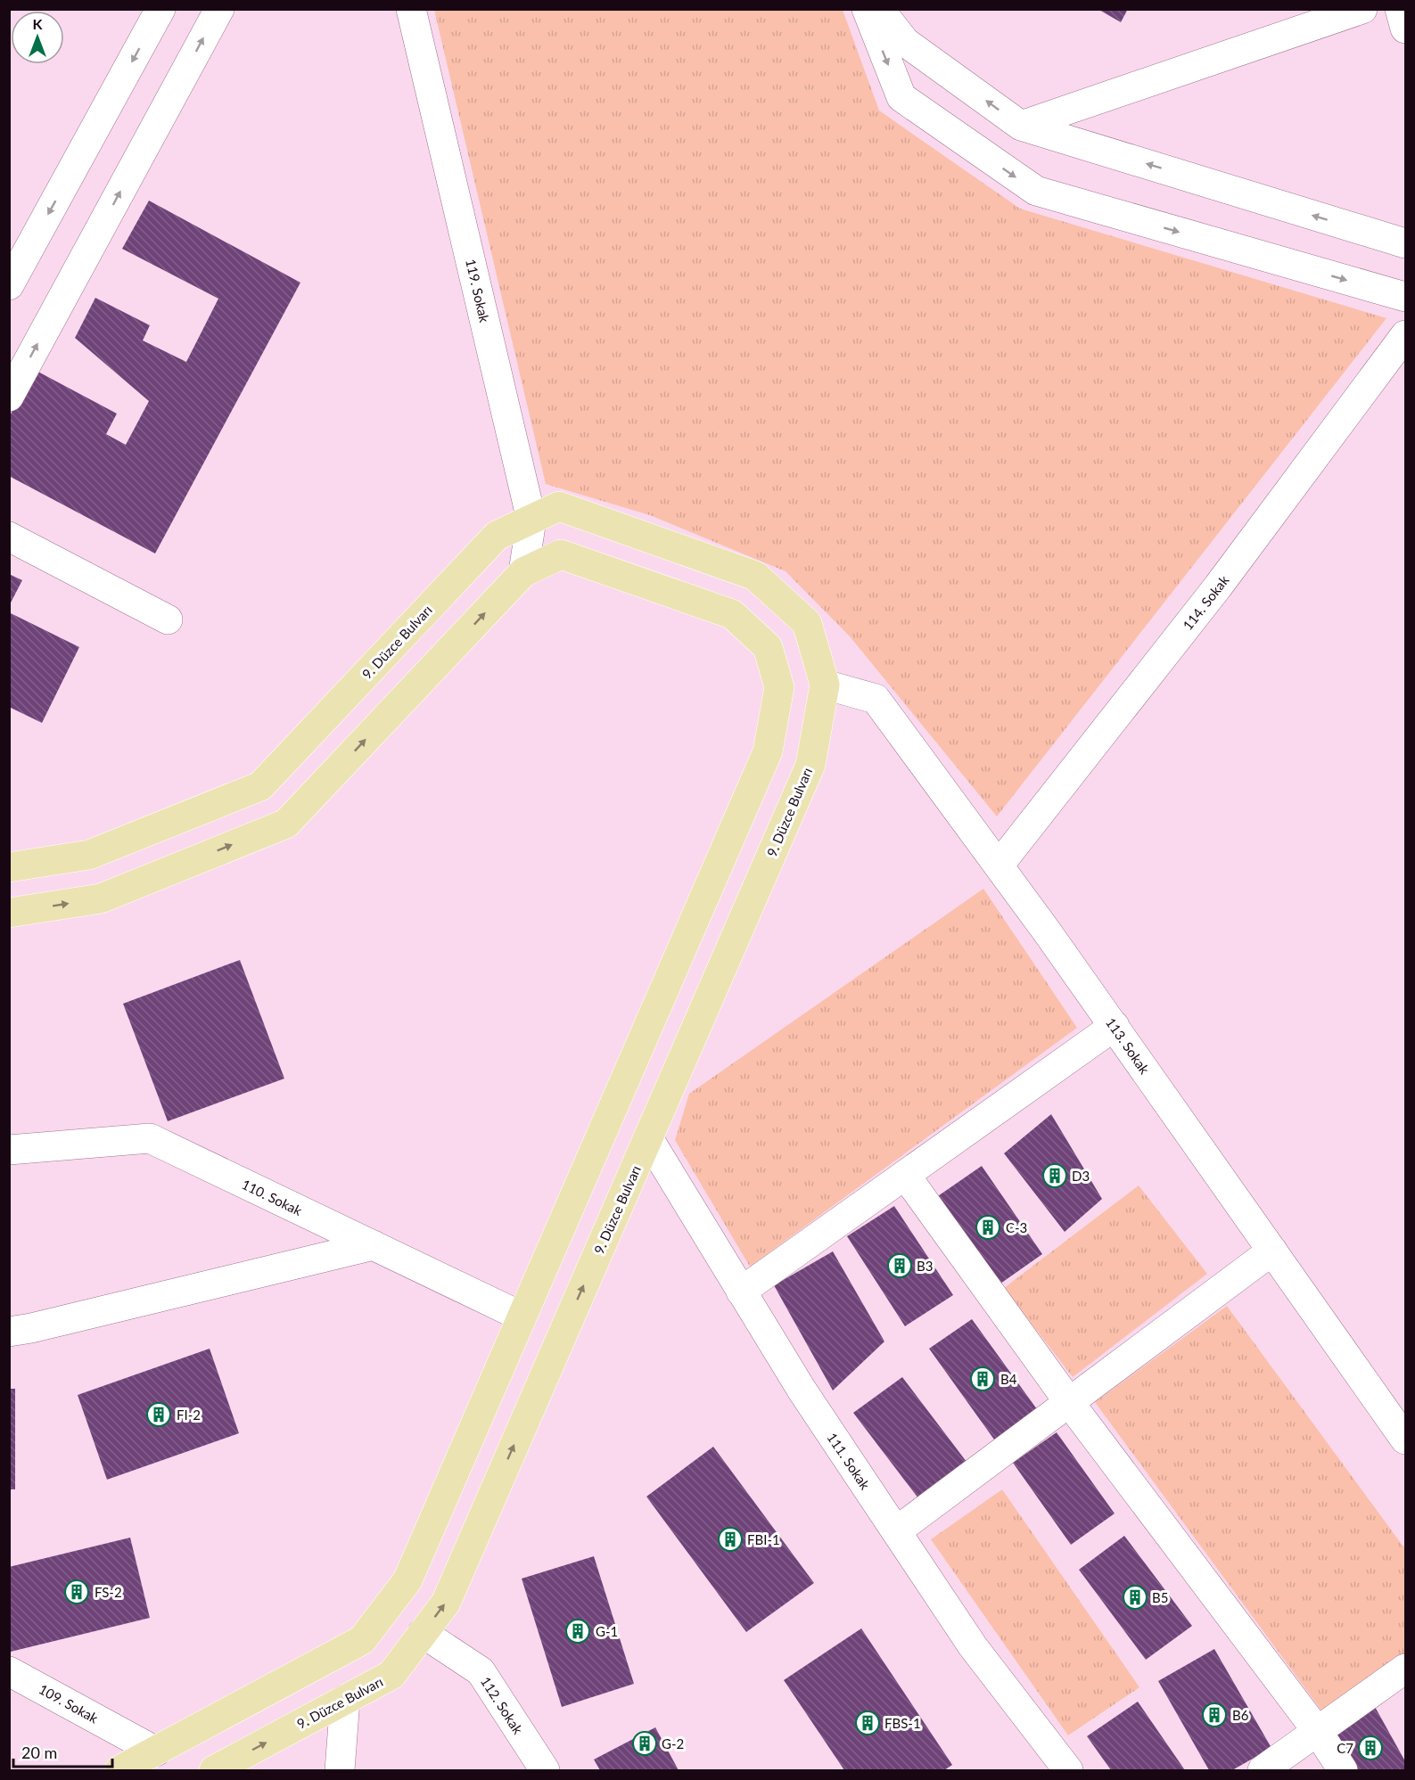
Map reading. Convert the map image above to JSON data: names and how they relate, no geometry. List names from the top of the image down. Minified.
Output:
{"streets":{"main road":["9. Düzce Bulvarı"],"street":["119. Sokak","114. Sokak","113. Sokak","110. Sokak","111. Sokak","109. Sokak","112. Sokak"]},"crossings":[["119. Sokak","9. Düzce Bulvarı"],["114. Sokak","113. Sokak"],["9. Düzce Bulvarı","113. Sokak"],["9. Düzce Bulvarı","111. Sokak"],["9. Düzce Bulvarı","112. Sokak"]],"places":{"building":["D3","C-3","B3","B4","FI-2","FBI-1","FS-2","B5","G-1","B6","FBS-1","G-2","C7"]},"scale_bar":"20 m","north":"top"}
